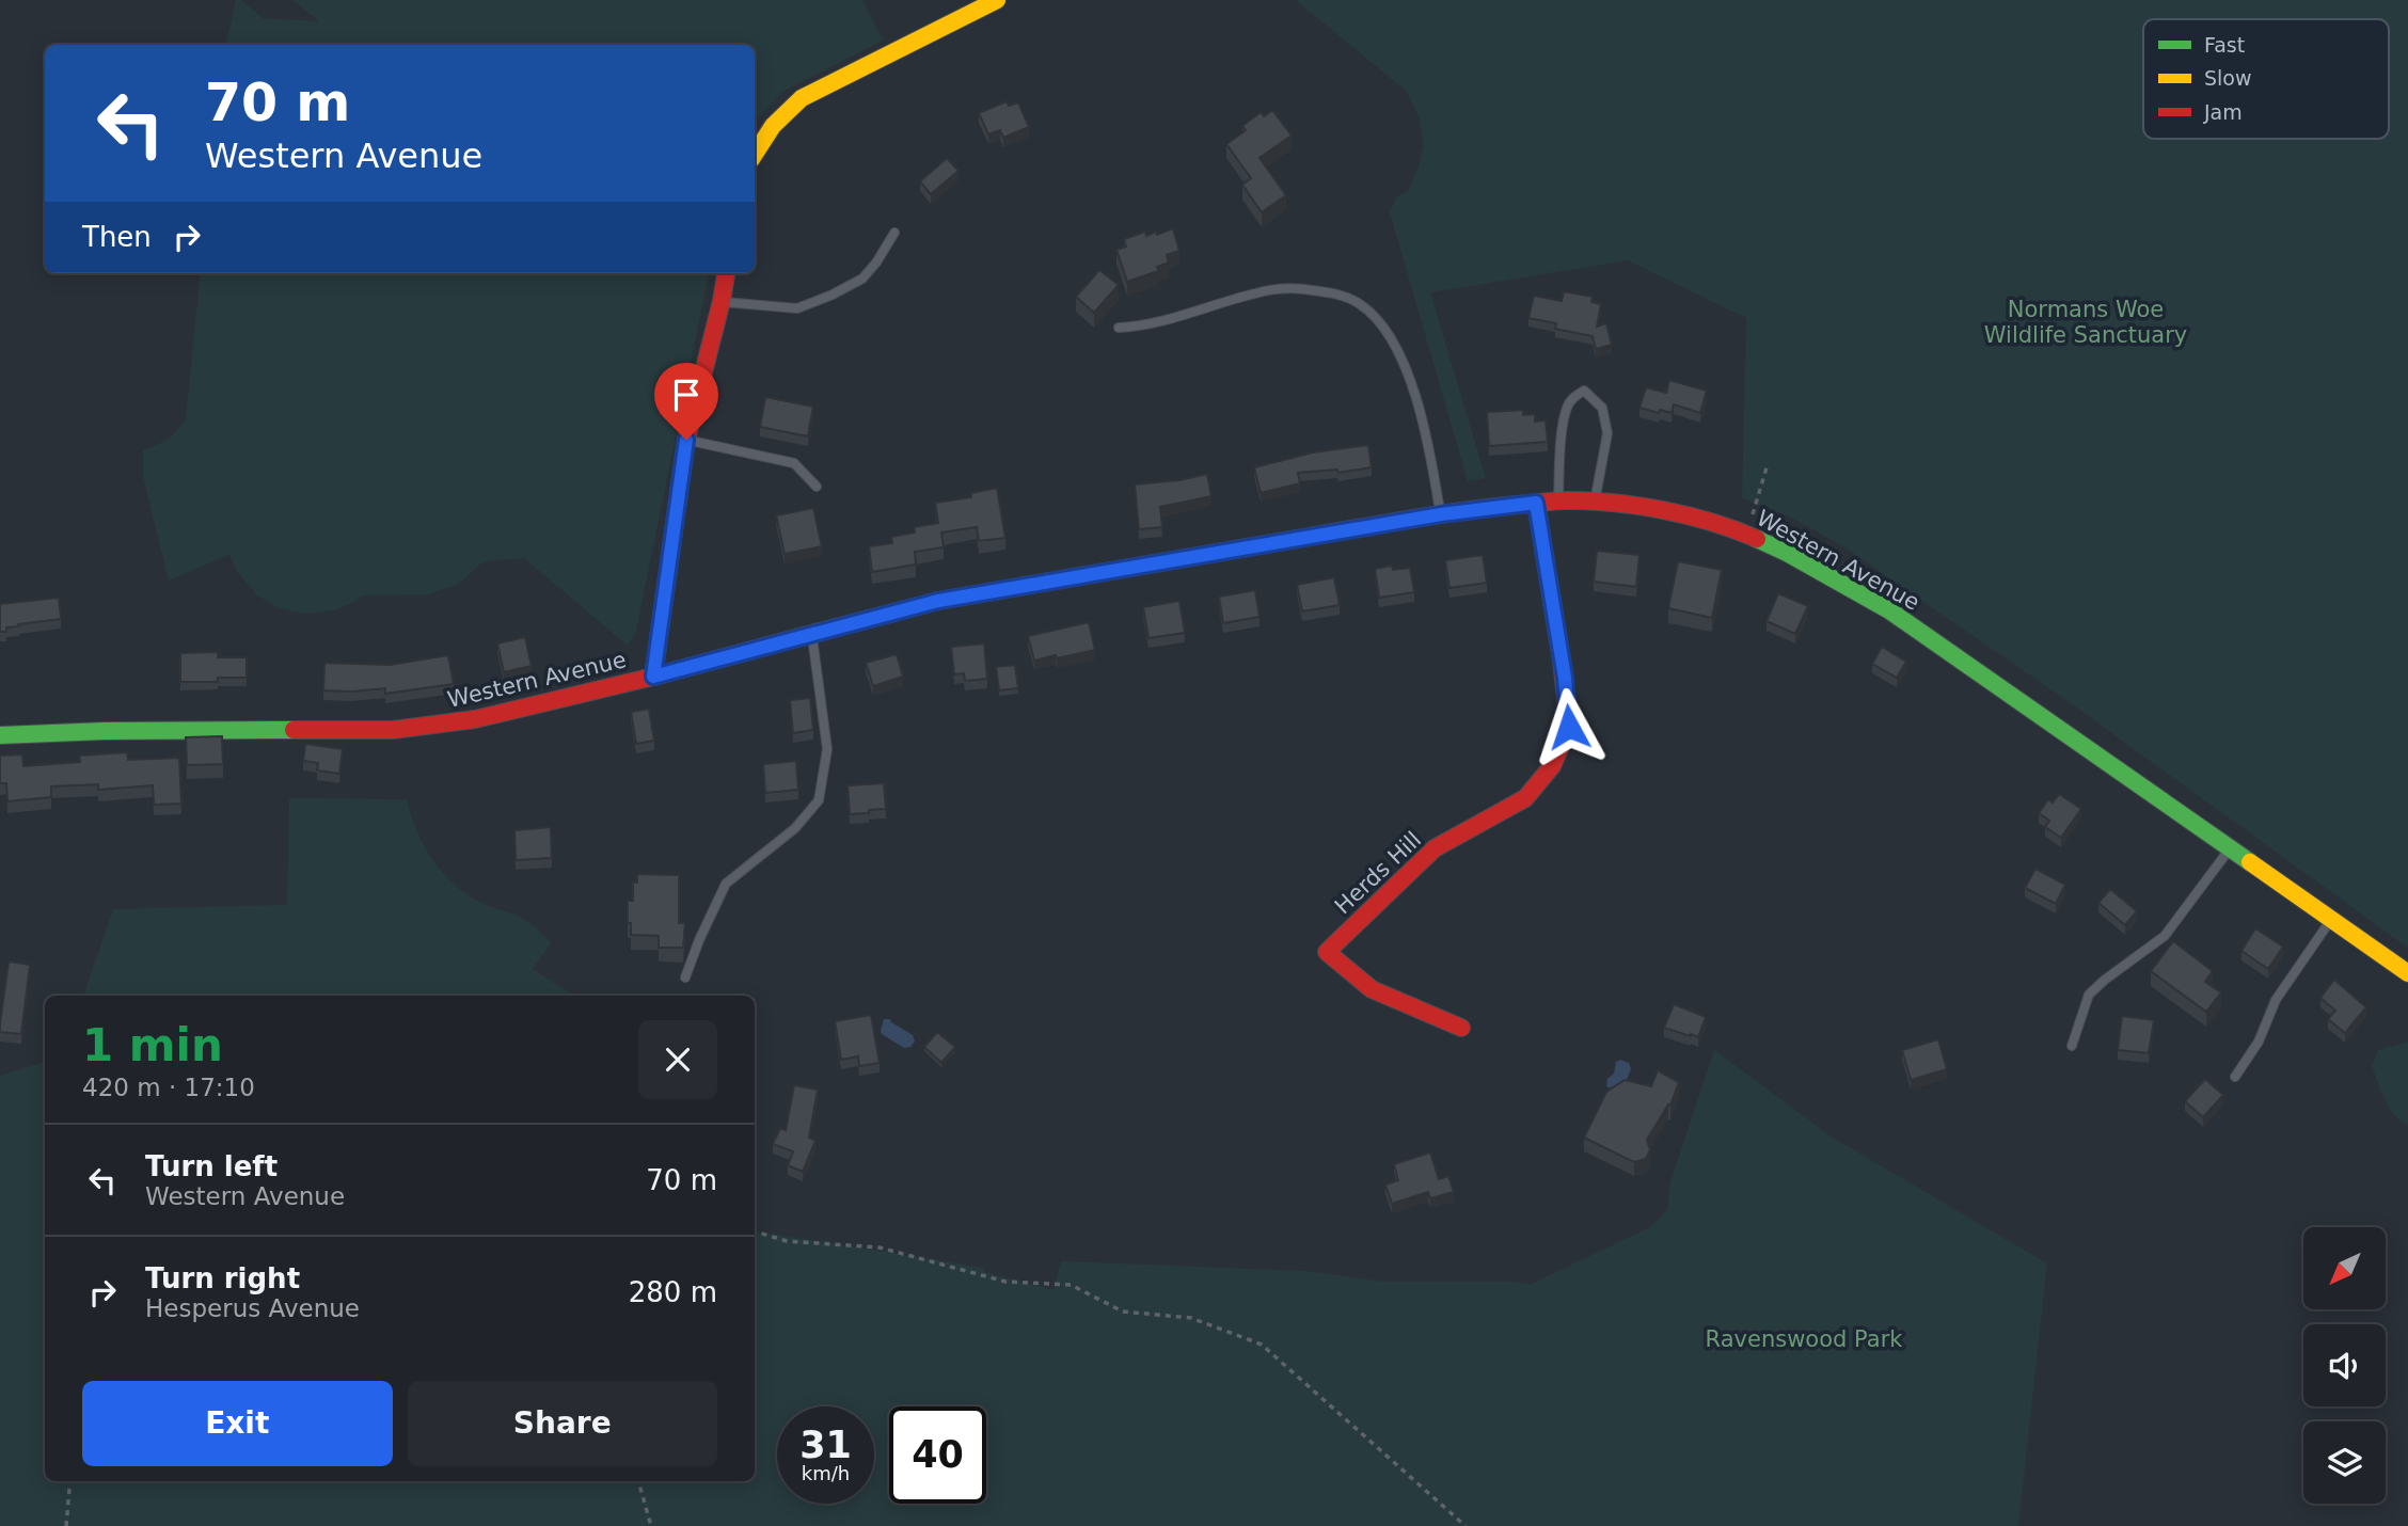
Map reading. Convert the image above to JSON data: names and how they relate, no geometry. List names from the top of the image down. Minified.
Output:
{"streets":{"main road":["Western Avenue","Herds Hill"]},"crossings":[["Western Avenue","Herds Hill"]],"parks":["Normans Woe Wildlife Sanctuary","Ravenswood Park"],"legend":["Fast","Slow","Jam"],"north":"bottom left","page":{"turn":["70 m","Western Avenue"],"then":"Then","heading":["1 min","420 m · 17:10"],"list":[{"name":"Turn left","note":"Western Avenue","value":"70 m"},{"name":"Turn right","note":"Hesperus Avenue","value":"280 m"}],"buttons":["Exit","Share"],"speed":"31 km/h","limit":"40"}}
